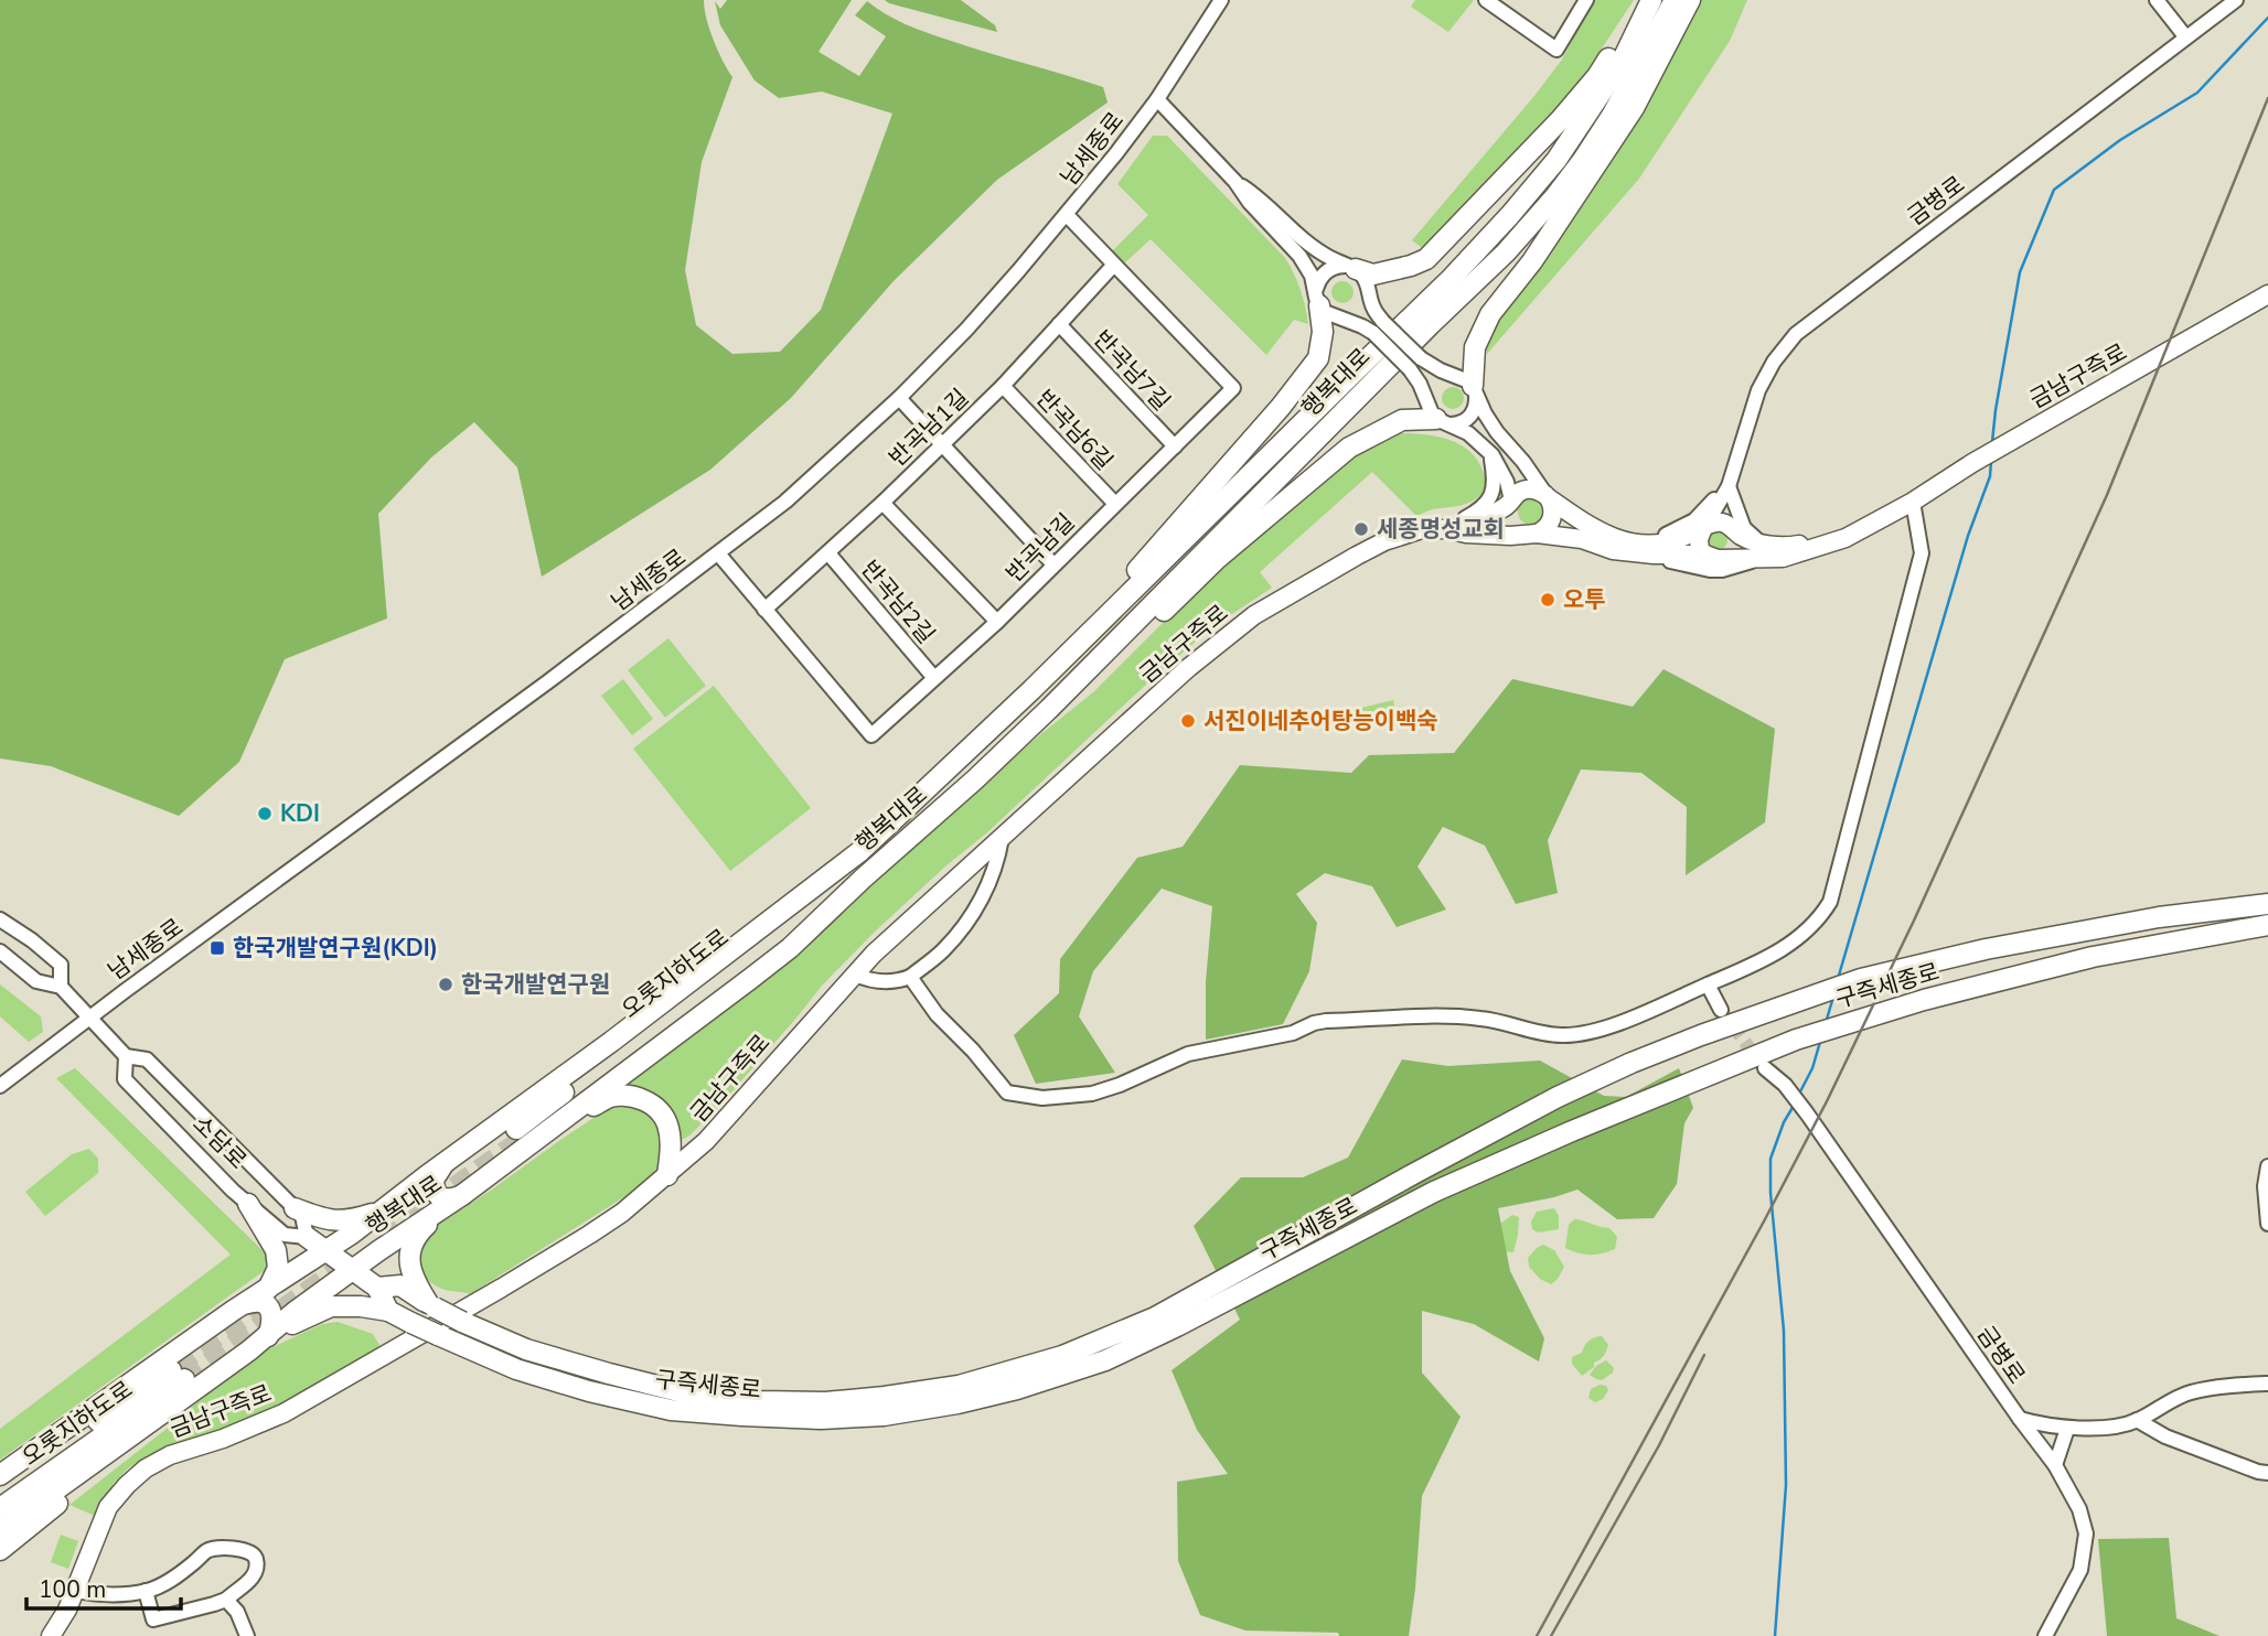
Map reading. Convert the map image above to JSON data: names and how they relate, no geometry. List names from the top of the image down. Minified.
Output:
{"streets":{"highway":["행복대로","오롯지하도로","구즉세종로","소담로"],"main road":["금남구즉로"],"street":["남세종로","금병로","반곡남7길","반곡남1길","반곡남6길","반곡남길","반곡남2길"]},"crossings":[["남세종로","반곡남길"],["남세종로","소담로"],["반곡남7길","반곡남1길"],["반곡남7길","반곡남길"],["행복대로","오롯지하도로"],["행복대로","구즉세종로"],["행복대로","소담로"],["반곡남1길","반곡남6길"],["반곡남1길","반곡남길"],["반곡남1길","반곡남2길"],["반곡남6길","반곡남길"],["반곡남길","반곡남2길"],["구즉세종로","소담로"]],"places":{"other":["세종명성교회","오투","서진이네추어탕능이백숙","KDI","한국개발연구원"],"transit":["한국개발연구원(KDI)"]},"scale_bar":"100 m"}
